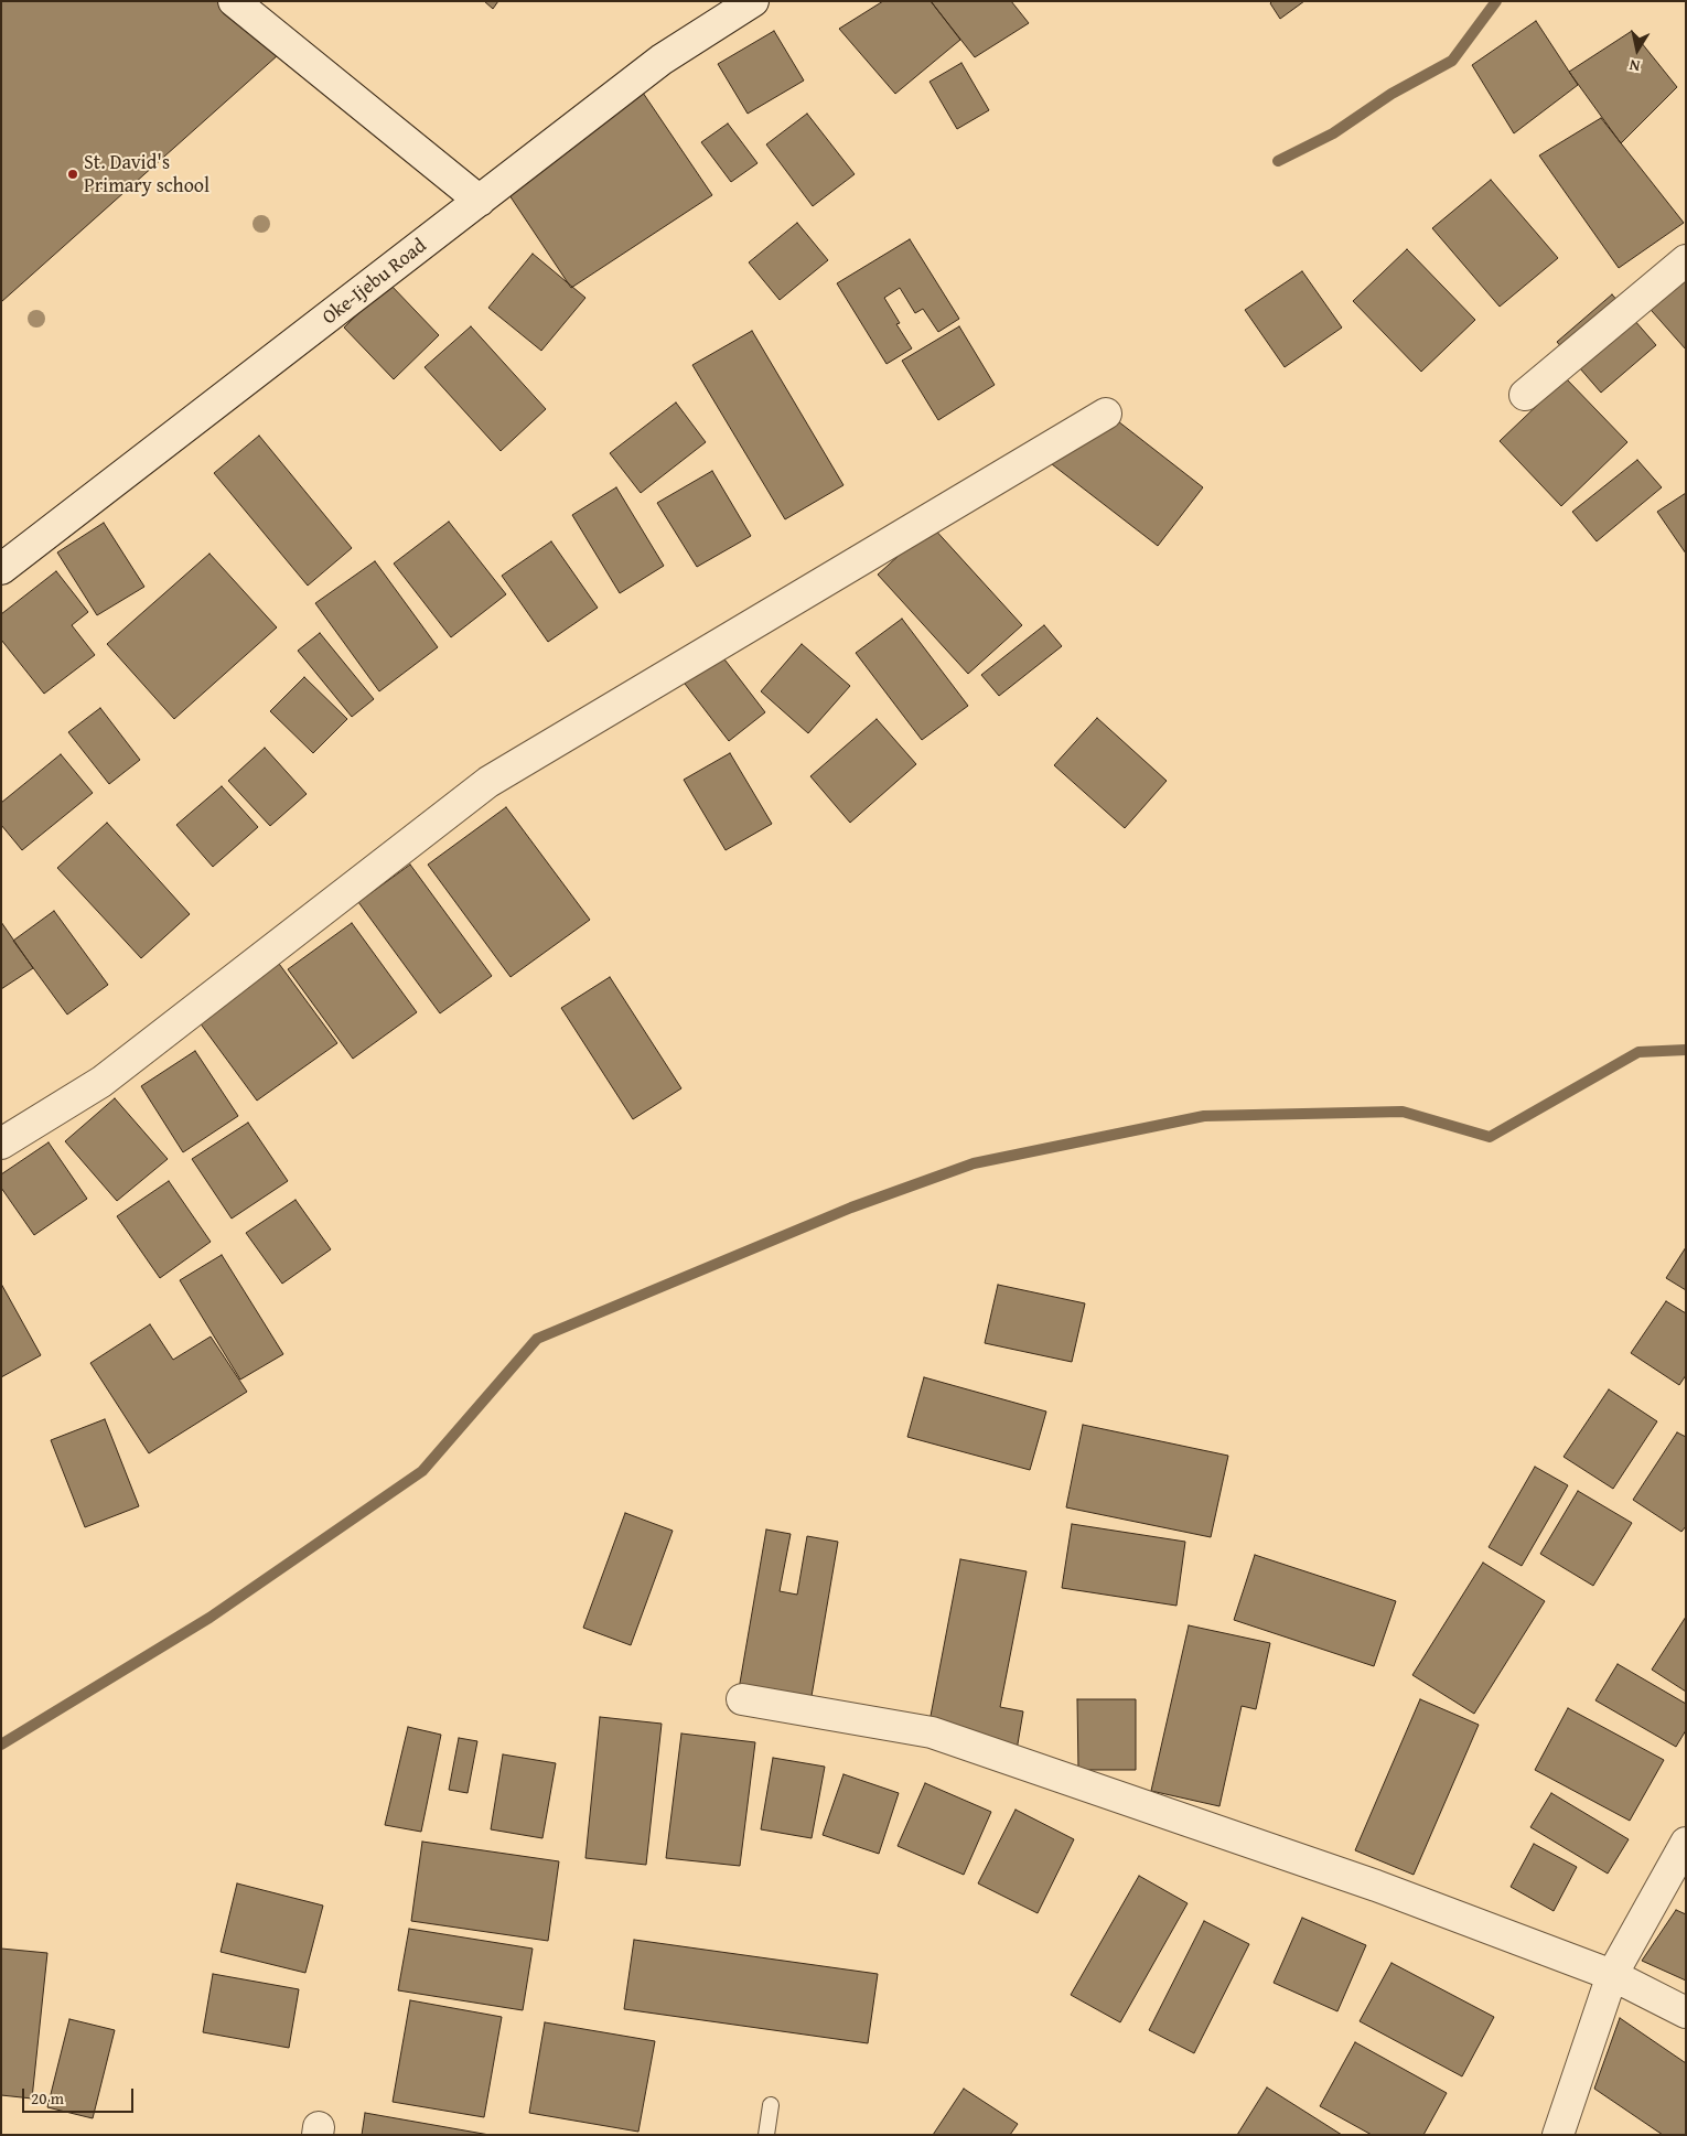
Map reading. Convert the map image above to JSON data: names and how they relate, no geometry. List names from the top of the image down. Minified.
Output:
{"streets":{"street":["Oke-Ijebu Road"]},"places":["St. David's Primary school"],"scale_bar":"20 m","north":"bottom"}
